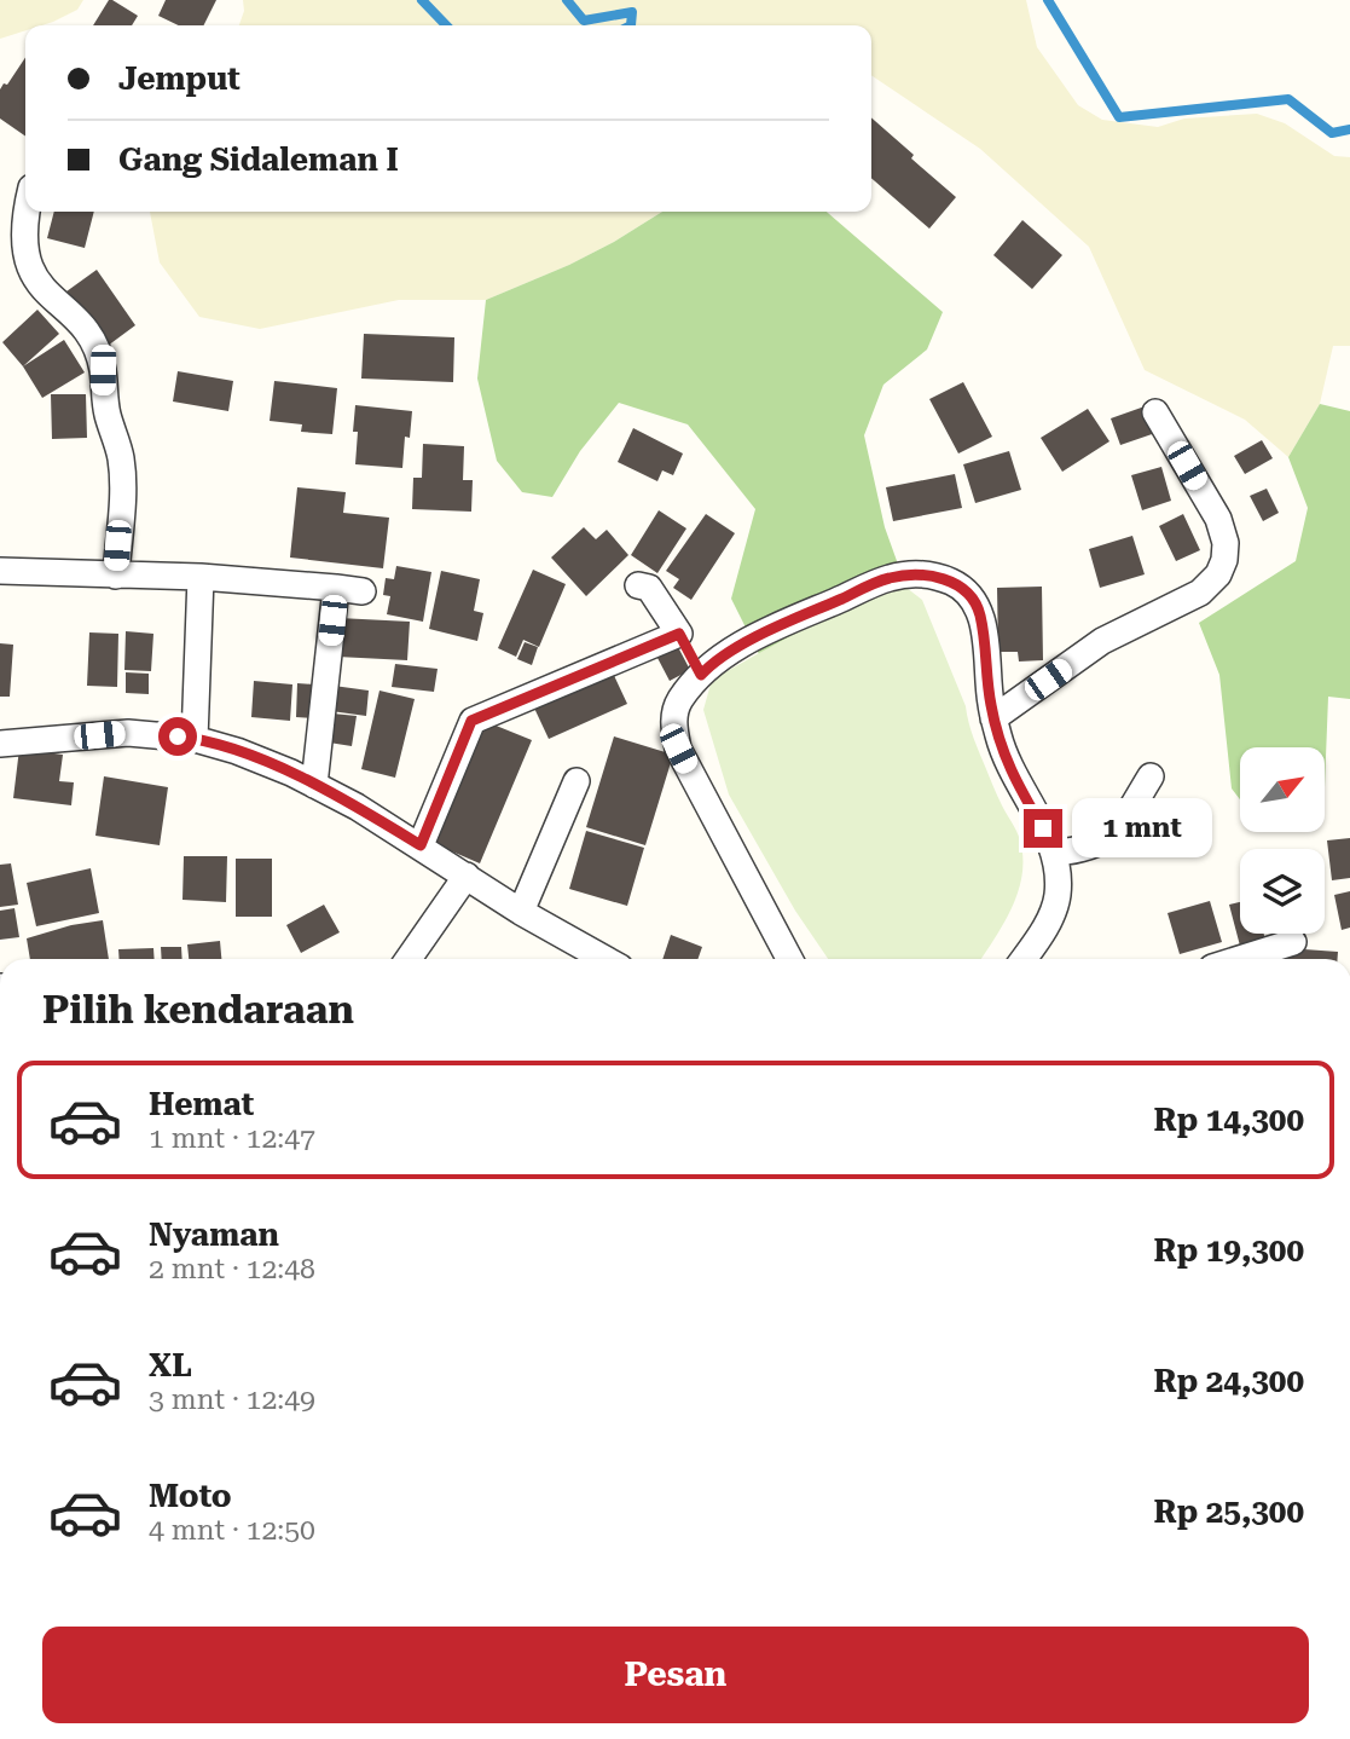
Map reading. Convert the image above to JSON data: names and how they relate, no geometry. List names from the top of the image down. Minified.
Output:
{"north":"top right","page":{"banner":["Jemput","Gang Sidaleman I"],"bubble":"1 mnt","heading":"Pilih kendaraan","list":[{"name":"Hemat","note":"1 mnt · 12:47","value":"Rp 14,300"},{"name":"Nyaman","note":"2 mnt · 12:48","value":"Rp 19,300"},{"name":"XL","note":"3 mnt · 12:49","value":"Rp 24,300"},{"name":"Moto","note":"4 mnt · 12:50","value":"Rp 25,300"}],"buttons":"Pesan"}}
